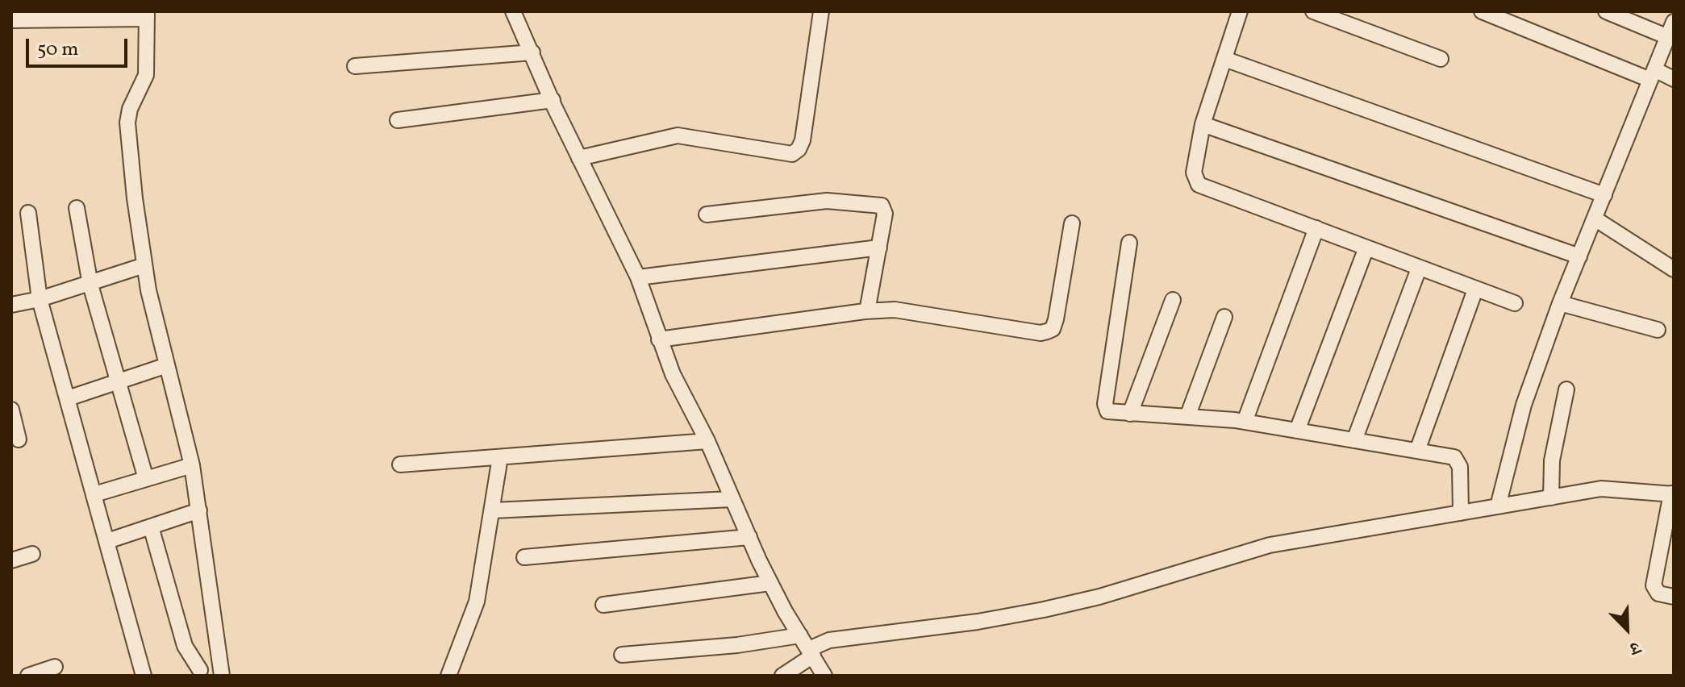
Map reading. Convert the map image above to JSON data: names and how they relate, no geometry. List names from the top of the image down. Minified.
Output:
{"scale_bar":"50 m","north":"bottom right"}
